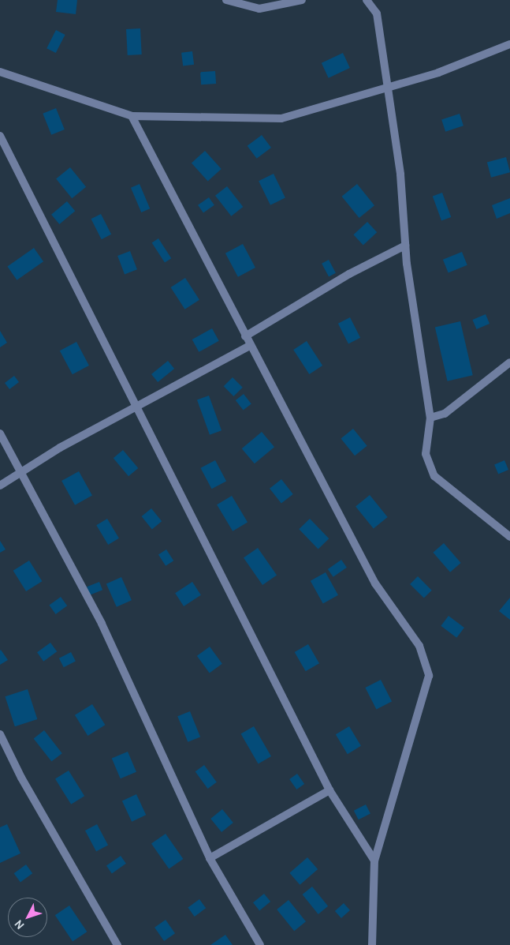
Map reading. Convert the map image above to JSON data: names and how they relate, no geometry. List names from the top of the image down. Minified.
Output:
{"north":"bottom left"}
